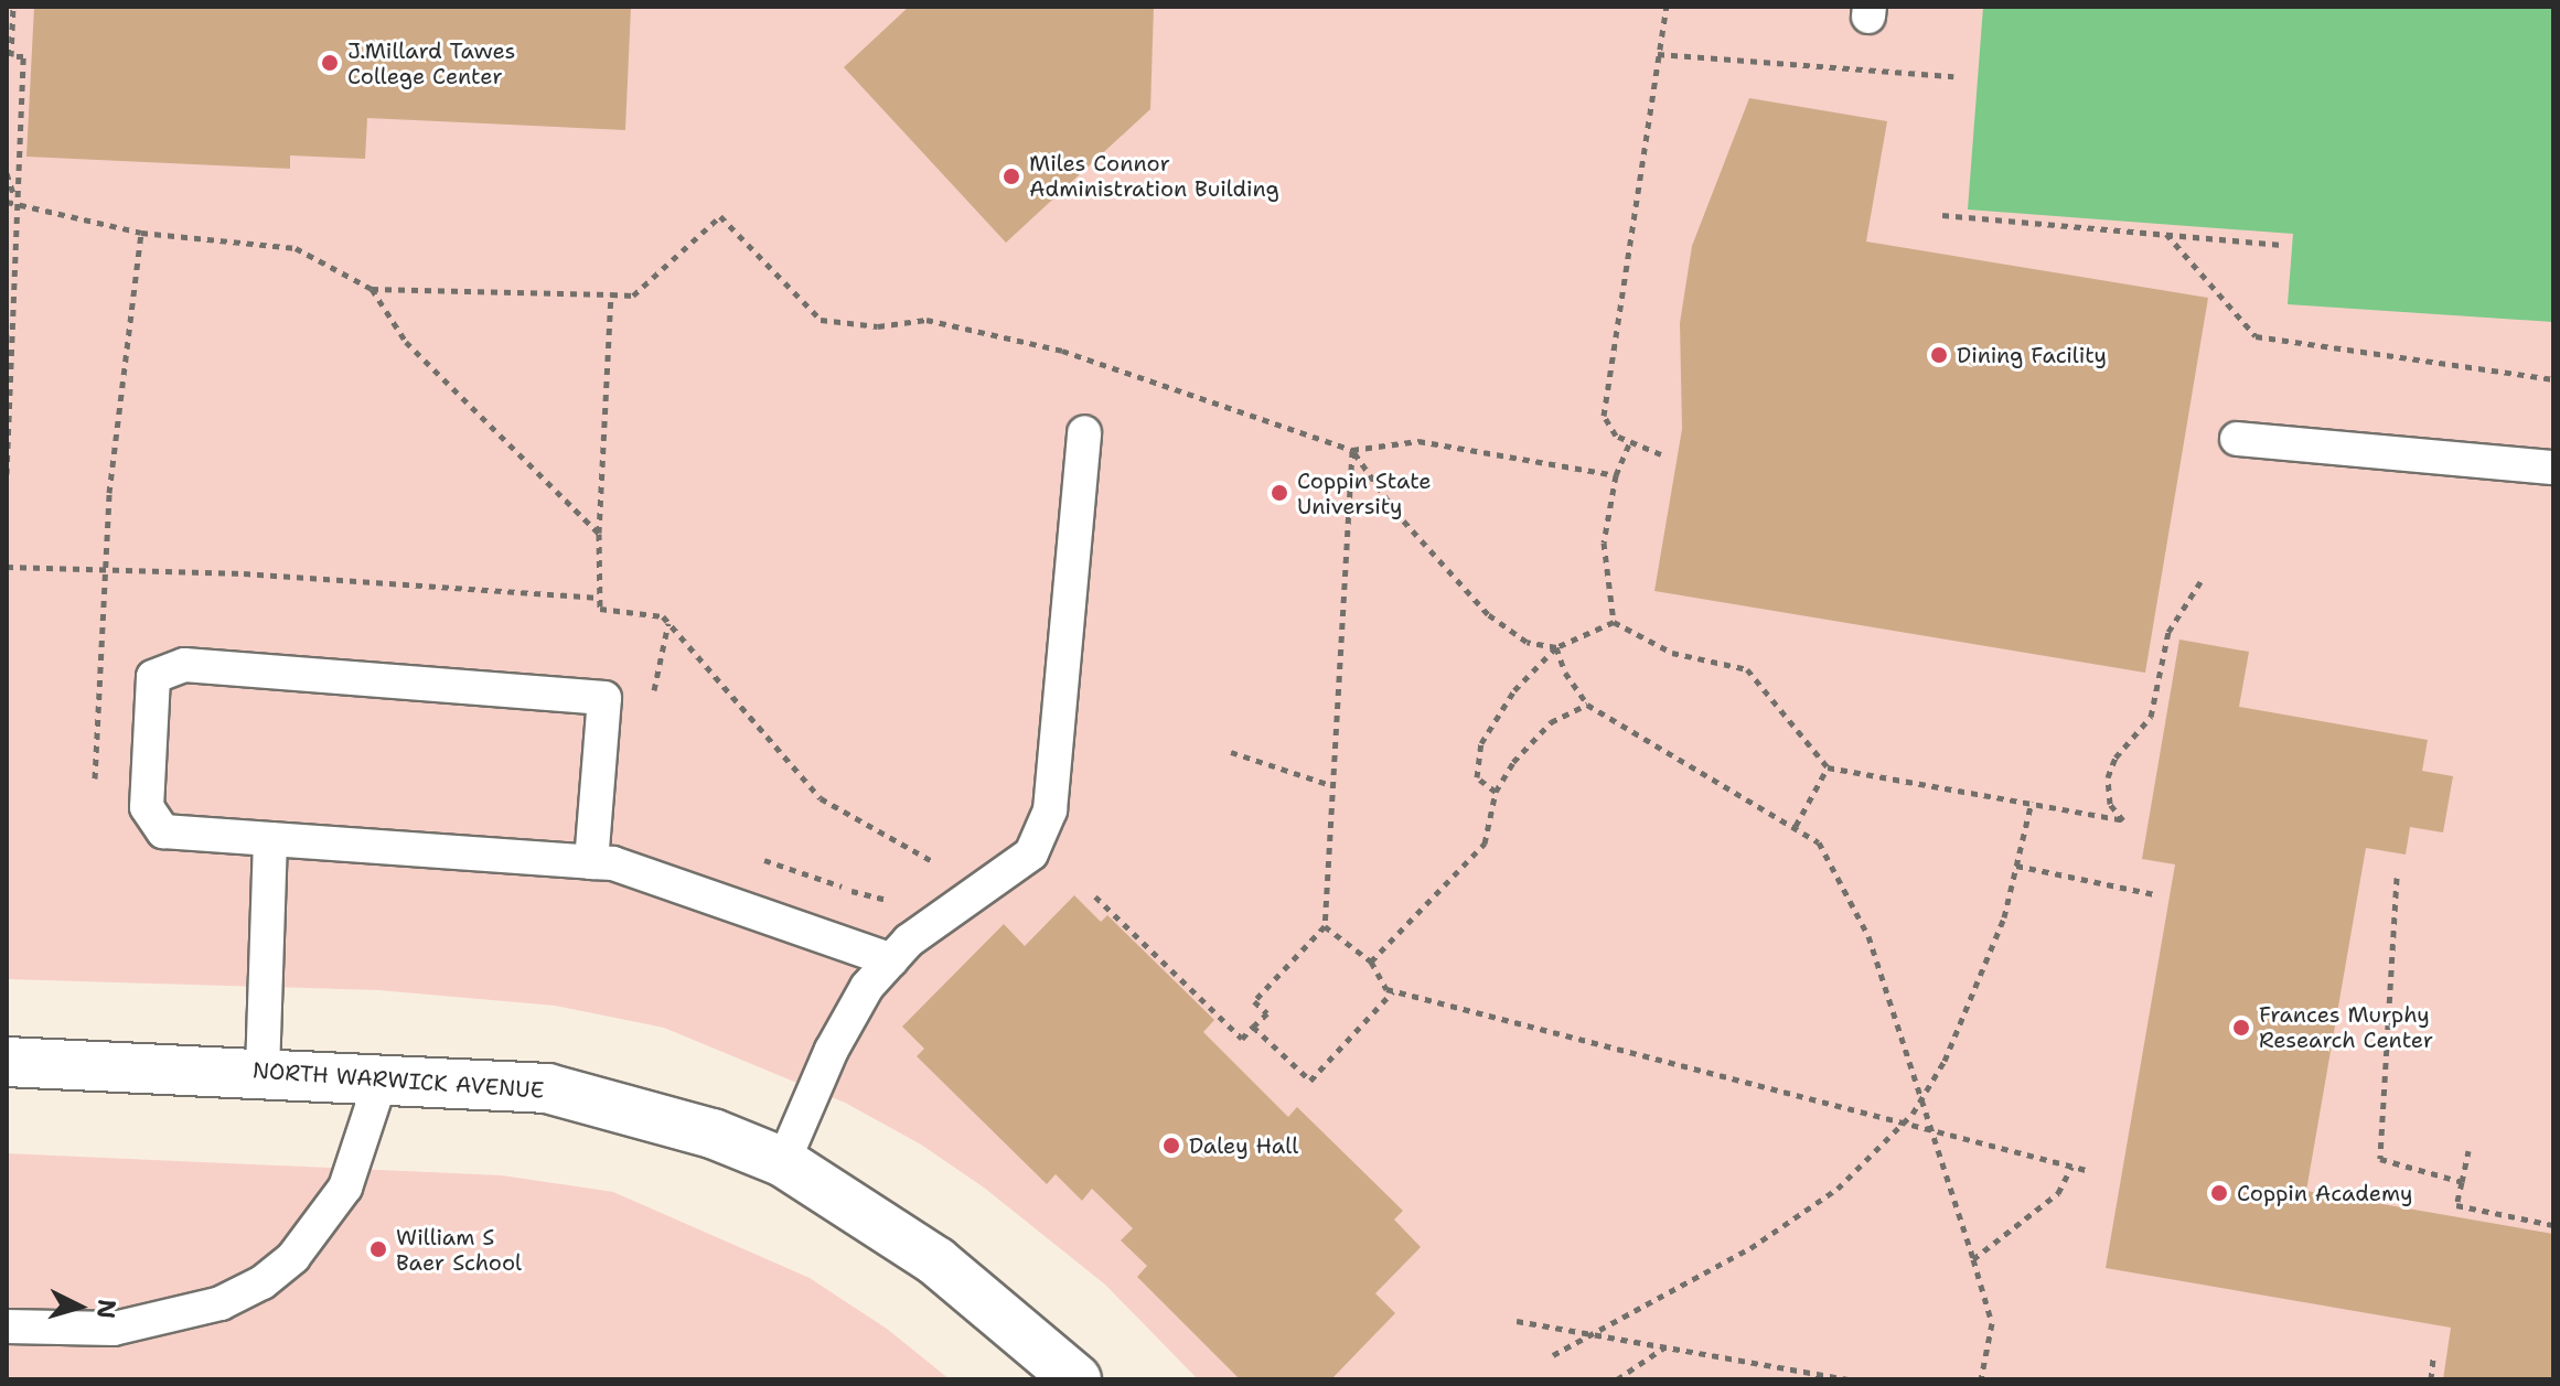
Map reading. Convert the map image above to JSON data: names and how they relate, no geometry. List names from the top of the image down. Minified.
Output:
{"streets":{"street":["NORTH WARWICK AVENUE"]},"places":["J.Millard Tawes College Center","Miles Connor Administration Building","Dining Facility","Coppin State University","Frances Murphy Research Center","Daley Hall","Coppin Academy","William S Baer School"],"north":"right"}
